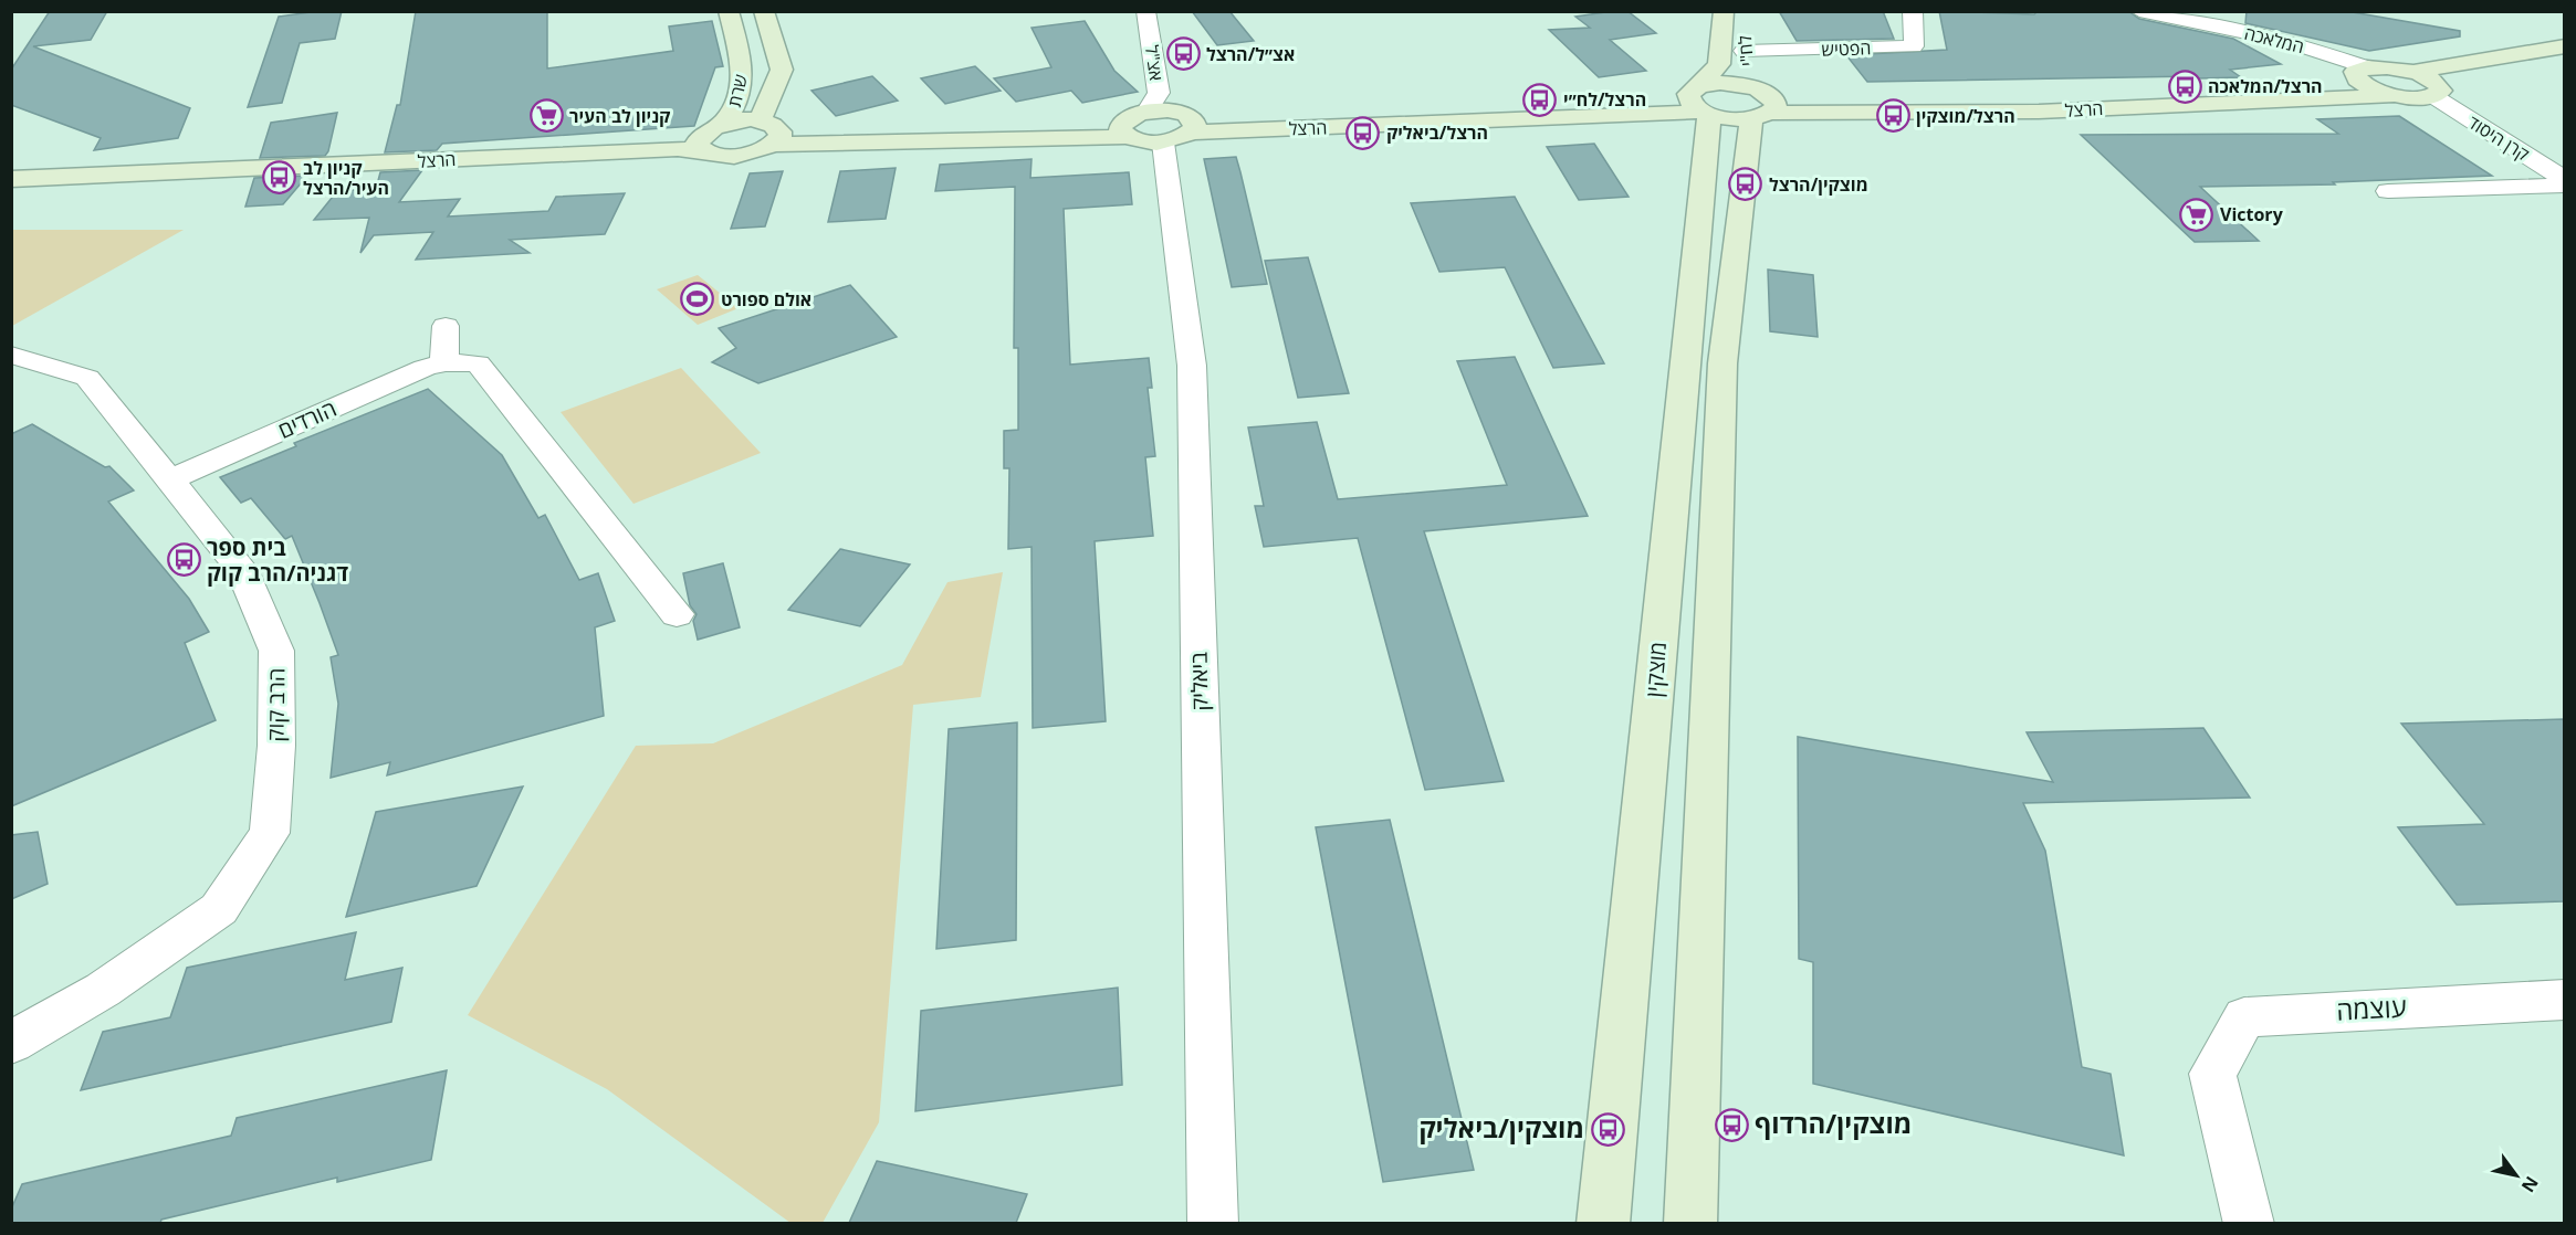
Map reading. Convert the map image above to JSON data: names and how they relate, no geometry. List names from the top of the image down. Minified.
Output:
{"streets":{"street":["המלאכה","הפטיש","לח\"י","אצ\"ל","שרת","הרצל","קרן היסוד","הורדים","מוצקין","ביאליק","הרב קוק","עוצמה"]},"crossings":[["המלאכה","הרצל"],["הפטיש","לח\"י"],["לח\"י","הרצל"],["לח\"י","מוצקין"],["אצ\"ל","הרצל"],["אצ\"ל","ביאליק"],["שרת","הרצל"],["הרצל","מוצקין"],["הרצל","ביאליק"],["הורדים","הרב קוק"]],"places":{"bus stop":["אצ״ל/הרצל","הרצל/המלאכה","הרצל/לח״י","הרצל/מוצקין","הרצל/ביאליק","קניון לב העיר/הרצל","מוצקין/הרצל","בית ספר דגניה/הרב קוק","מוצקין/הרדוף","מוצקין/ביאליק"],"supermarket":["קניון לב העיר","Victory"],"sports":["אולם ספורט"]},"north":"bottom right"}
